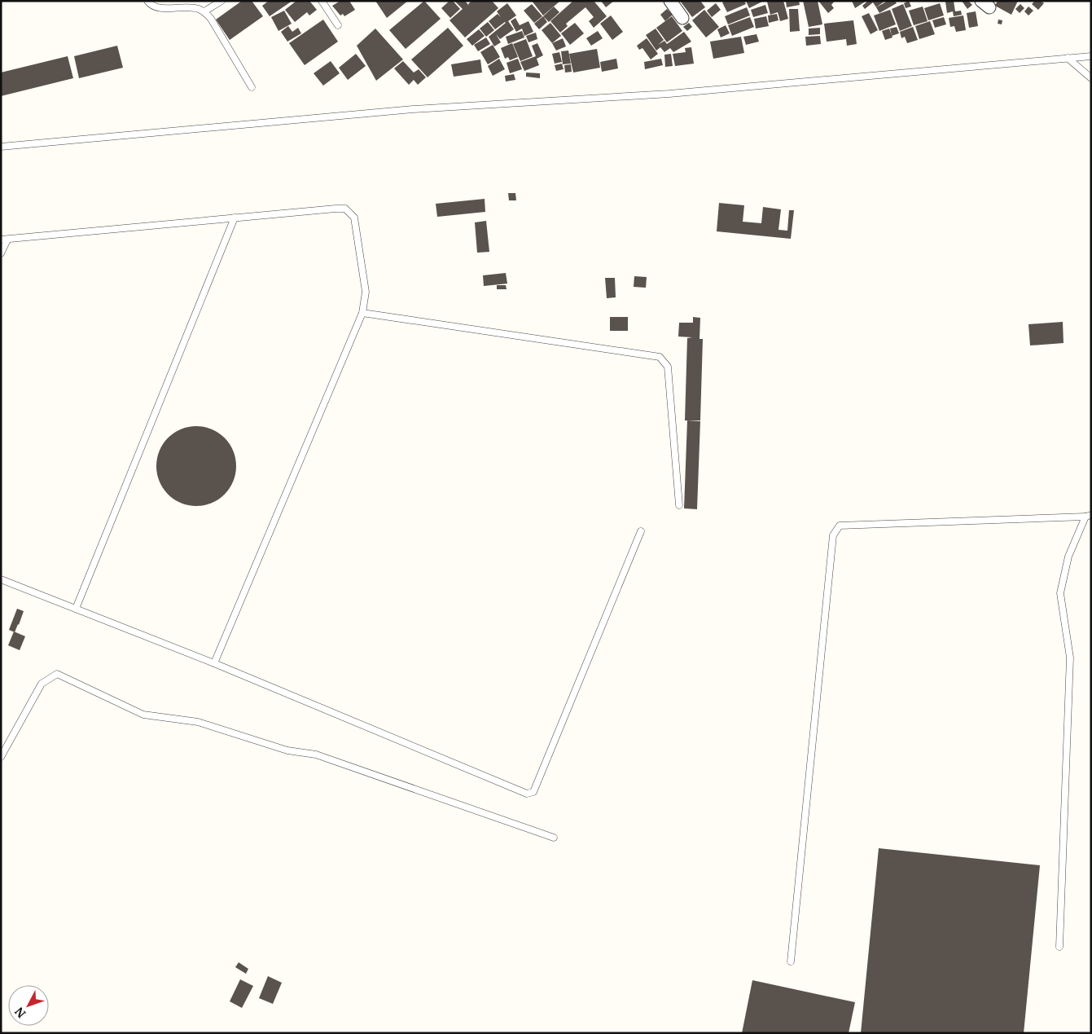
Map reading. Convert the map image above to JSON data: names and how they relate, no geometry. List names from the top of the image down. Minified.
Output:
{"north":"bottom left"}
